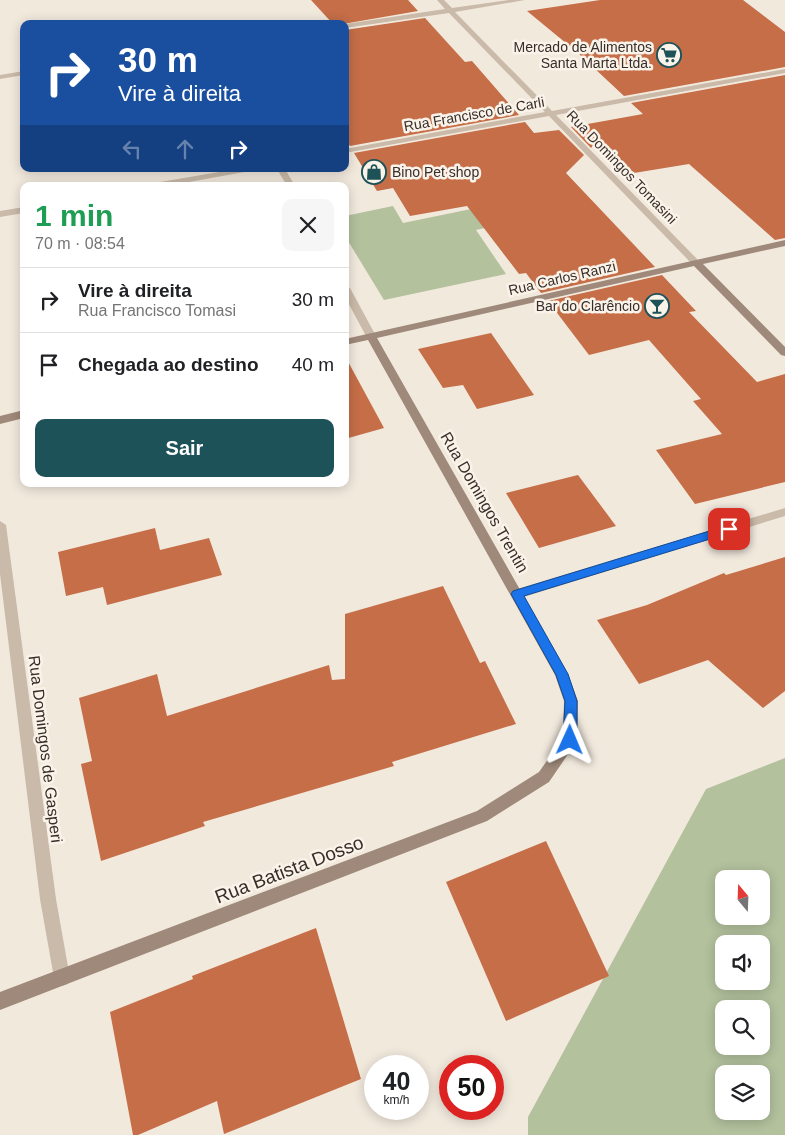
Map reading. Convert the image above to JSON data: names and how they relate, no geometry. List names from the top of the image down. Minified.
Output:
{"streets":{"main road":["Rua Domingos Tomasini","Rua Carlos Ranzi","Rua Domingos Trentin","Rua Batista Dosso"],"street":["Rua Francisco de Carli","Rua Domingos de Gasperi"]},"crossings":[["Rua Francisco de Carli","Rua Domingos Tomasini"],["Rua Domingos Tomasini","Rua Carlos Ranzi"],["Rua Carlos Ranzi","Rua Domingos Trentin"],["Rua Domingos Trentin","Rua Batista Dosso"],["Rua Domingos de Gasperi","Rua Batista Dosso"]],"places":{"supermarket":["Mercado de Alimentos Santa Marta Ltda."],"shop":["Bino Pet shop"],"bar":["Bar do Clarêncio"]},"north":"top","page":{"turn":["30 m","Vire à direita"],"heading":["1 min","70 m · 08:54"],"list":[{"name":"Vire à direita","note":"Rua Francisco Tomasi","value":"30 m"},{"name":"Chegada ao destino","value":"40 m"}],"buttons":"Sair","speed":"40 km/h","limit":"50"}}
